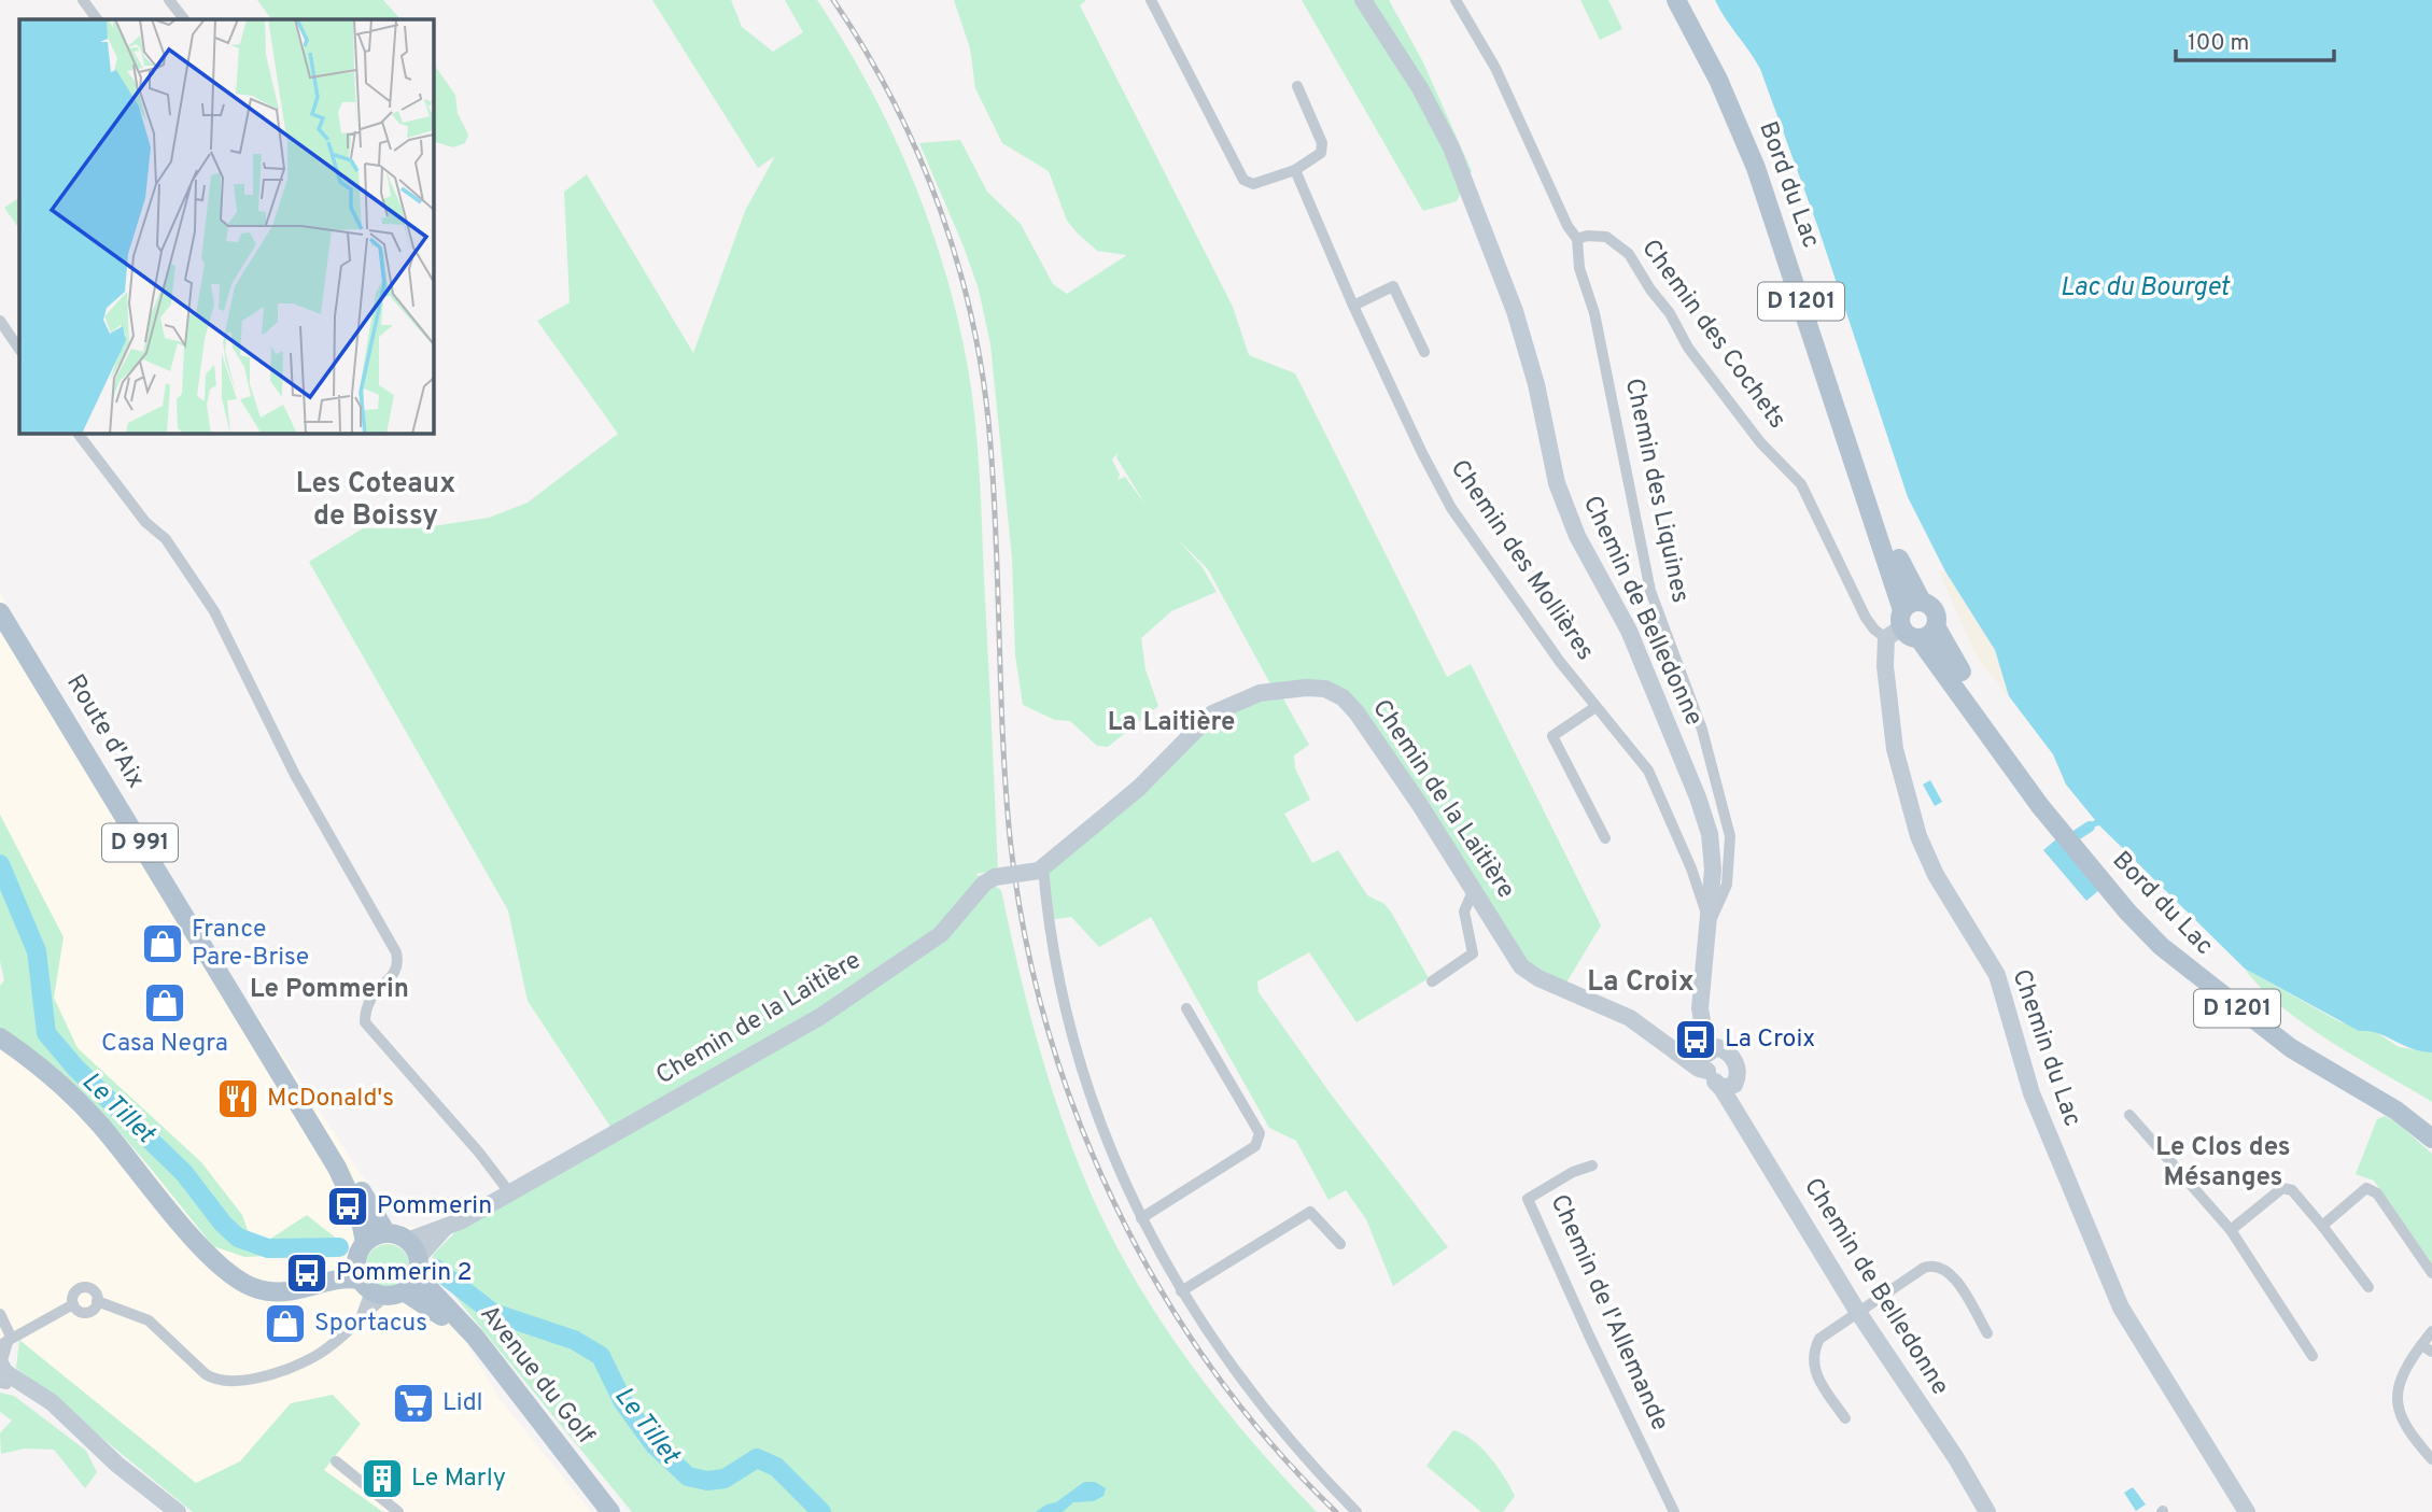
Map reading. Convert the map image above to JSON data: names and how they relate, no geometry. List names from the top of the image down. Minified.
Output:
{"streets":{"main road":["Bord du Lac","D 1201","Chemin de Belledonne","Route d'Aix","Chemin de la Laitière","D 991","Chemin du Lac","Avenue du Golf"],"street":["Chemin des Cochets","Chemin des Liquines","Chemin des Mollières","Chemin de l'Allemande"]},"crossings":[["Bord du Lac","Chemin des Cochets"],["Bord du Lac","Chemin du Lac"],["Chemin des Cochets","Chemin des Liquines"],["Chemin des Cochets","Chemin du Lac"],["Chemin des Liquines","Chemin des Mollières"],["Chemin des Liquines","Chemin de Belledonne"],["Chemin des Mollières","Chemin de Belledonne"],["Chemin de Belledonne","Chemin de la Laitière"],["Route d'Aix","Avenue du Golf"],["Chemin de la Laitière","Avenue du Golf"]],"districts":["Les Coteaux de Boissy","La Laitière","La Croix","Le Pommerin","Le Clos des Mésanges"],"water":["Lac du Bourget","Le Tillet"],"places":{"shop":["France Pare-Brise","Casa Negra","Sportacus"],"bus stop":["La Croix","Pommerin","Pommerin 2"],"restaurant":["McDonald's"],"supermarket":["Lidl"],"building":["Le Marly"]},"scale_bar":"100 m"}
